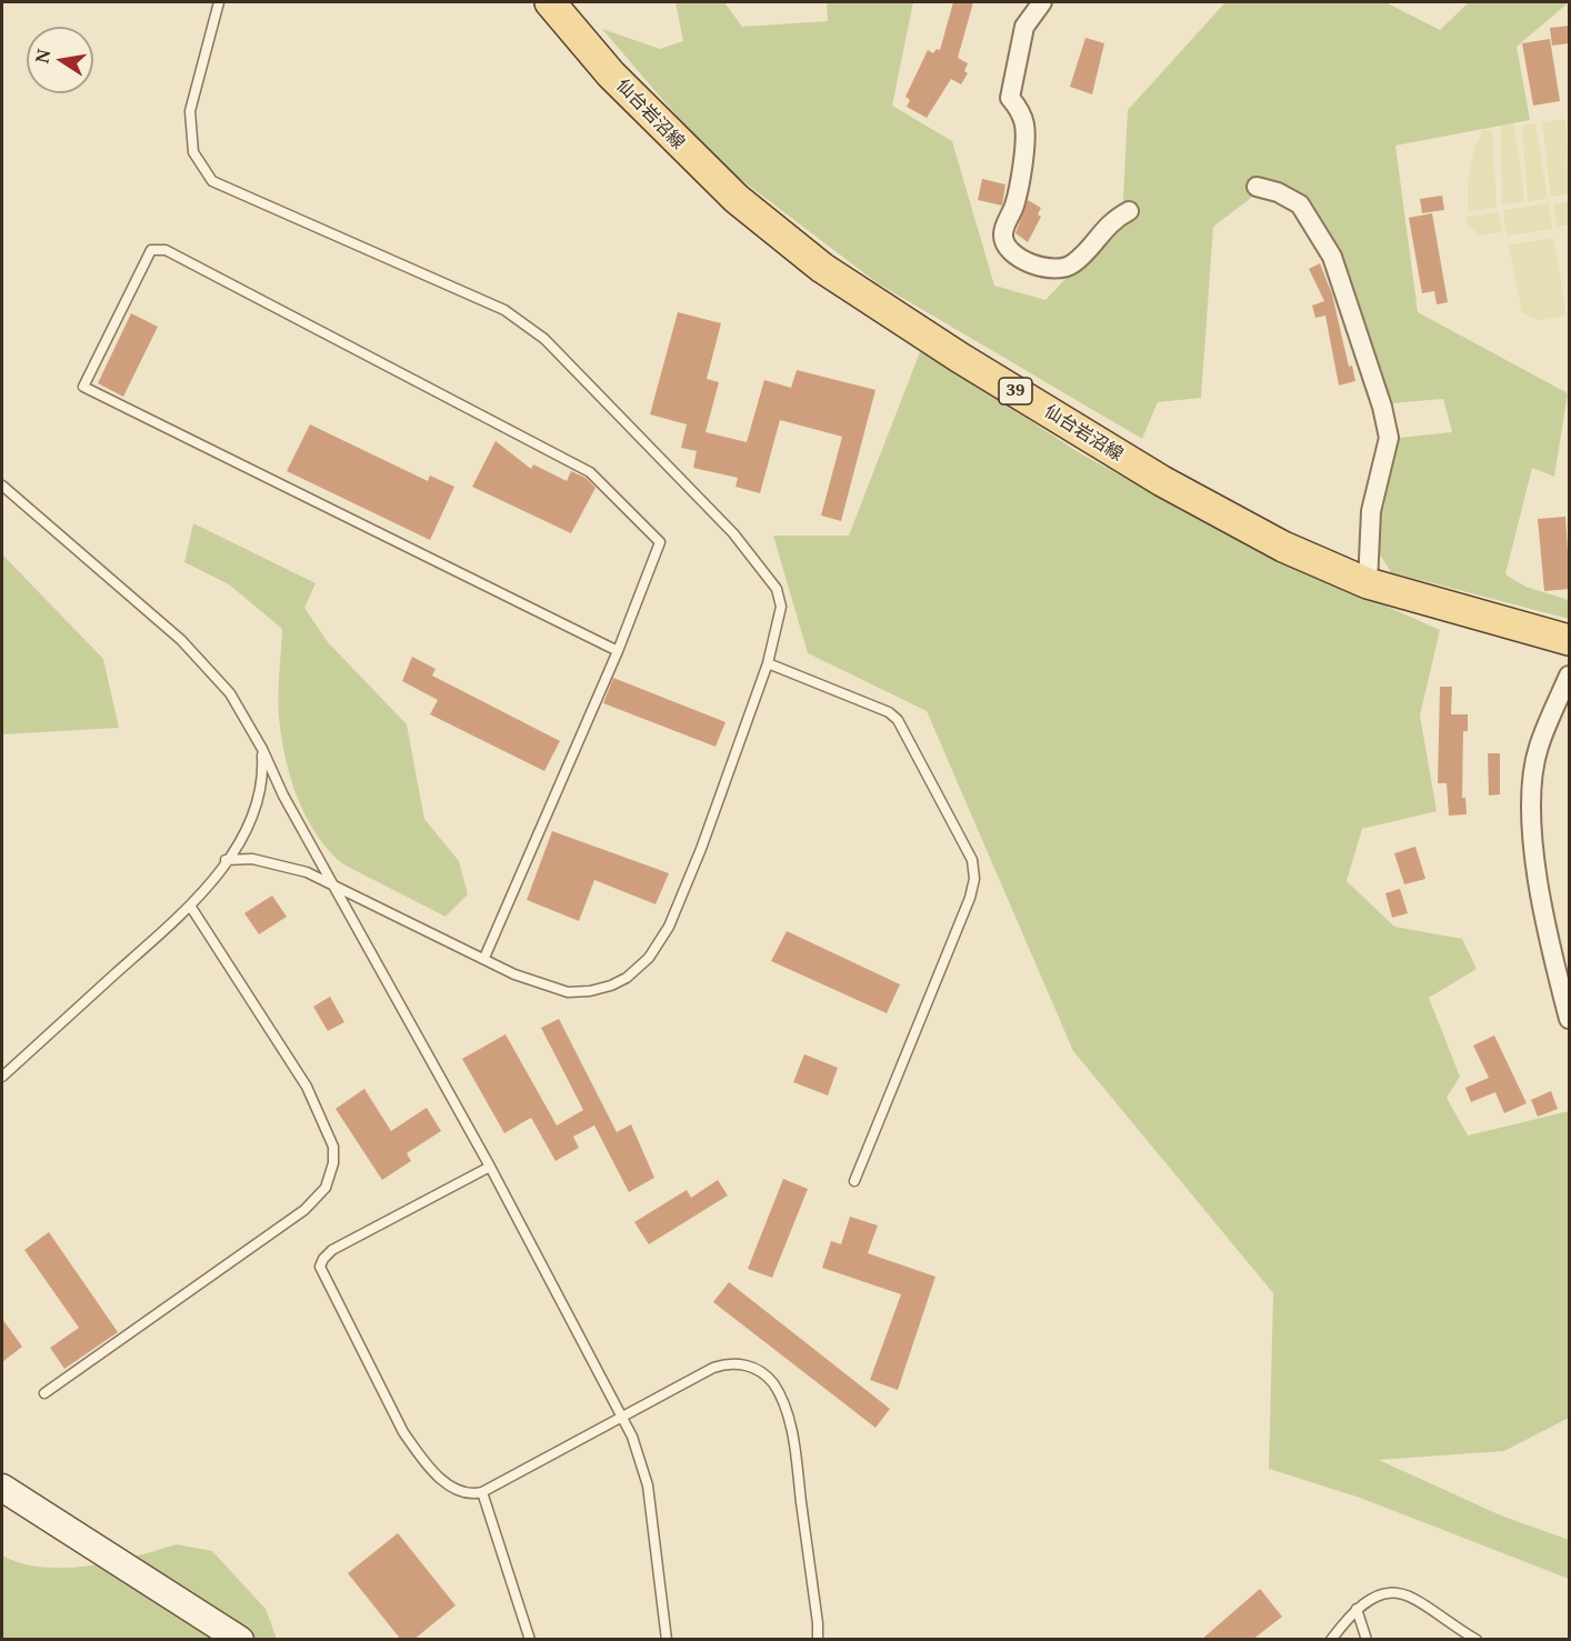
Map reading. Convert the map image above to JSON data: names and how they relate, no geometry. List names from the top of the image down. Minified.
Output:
{"streets":{"main road":["仙台岩沼線","39"]},"north":"left"}
